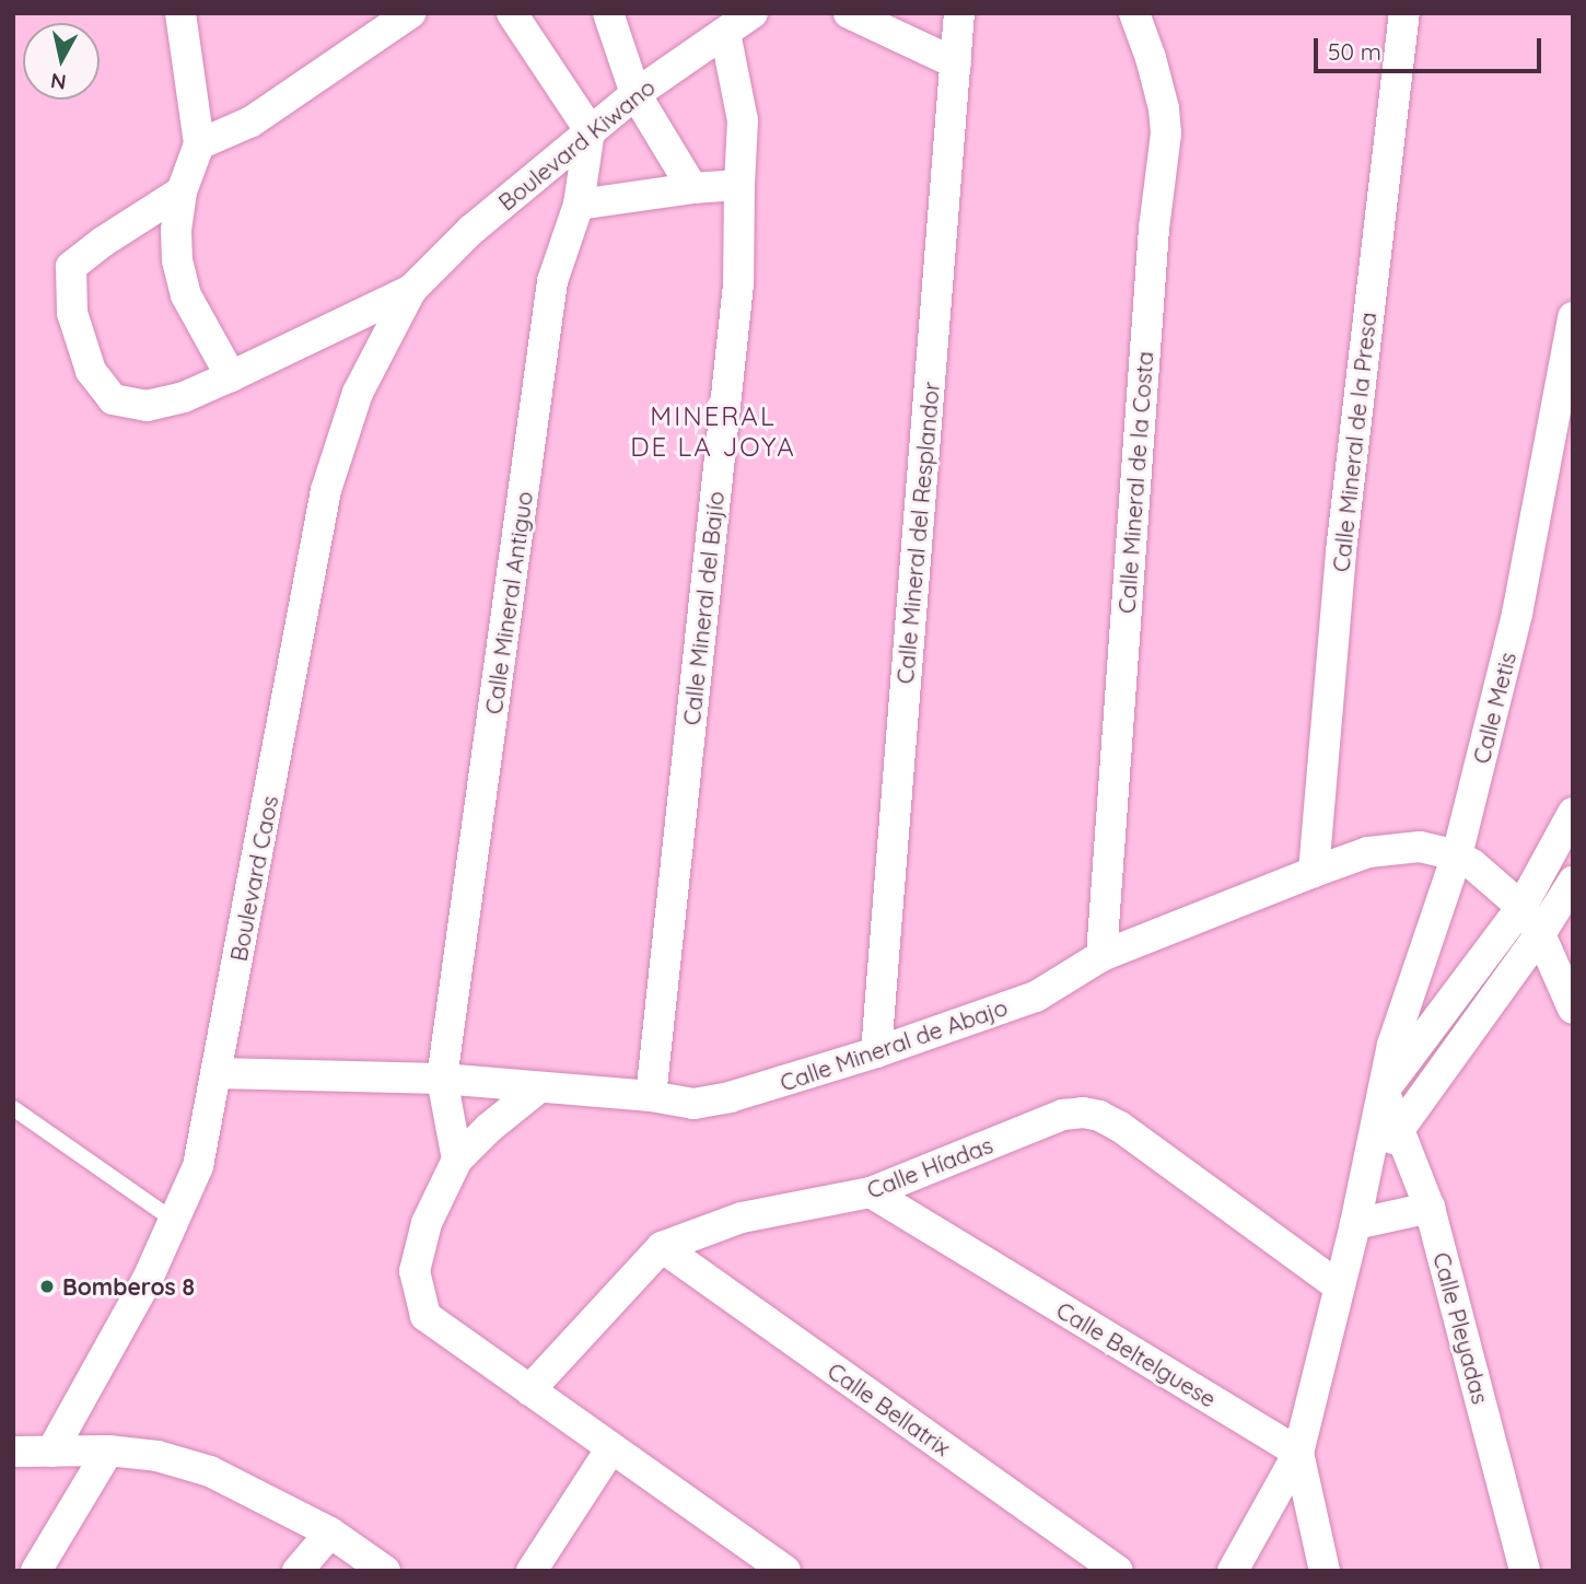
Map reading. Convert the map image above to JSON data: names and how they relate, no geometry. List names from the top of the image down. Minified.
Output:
{"streets":{"street":["Boulevard Kiwano","Calle Mineral de la Presa","Calle Mineral de la Costa","Calle Mineral del Resplandor","Calle Mineral Antiguo","Calle Mineral del Bajío","Calle Metis","Boulevard Caos","Calle Mineral de Abajo","Calle Híadas","Calle Pleyadas","Calle Beltelguese","Calle Bellatrix"]},"crossings":[["Boulevard Kiwano","Calle Mineral Antiguo"],["Boulevard Kiwano","Calle Mineral del Bajío"],["Boulevard Kiwano","Boulevard Caos"],["Calle Mineral de la Presa","Calle Mineral de Abajo"],["Calle Mineral de la Costa","Calle Mineral de Abajo"],["Calle Mineral del Resplandor","Calle Mineral de Abajo"],["Calle Mineral Antiguo","Calle Mineral de Abajo"],["Calle Mineral del Bajío","Calle Mineral de Abajo"],["Calle Metis","Calle Mineral de Abajo"],["Calle Metis","Calle Híadas"],["Calle Metis","Calle Pleyadas"],["Calle Metis","Calle Beltelguese"],["Boulevard Caos","Calle Mineral de Abajo"],["Calle Híadas","Calle Beltelguese"],["Calle Híadas","Calle Bellatrix"]],"districts":["MINERAL DE LA JOYA"],"places":["Bomberos 8"],"scale_bar":"50 m","north":"bottom"}
